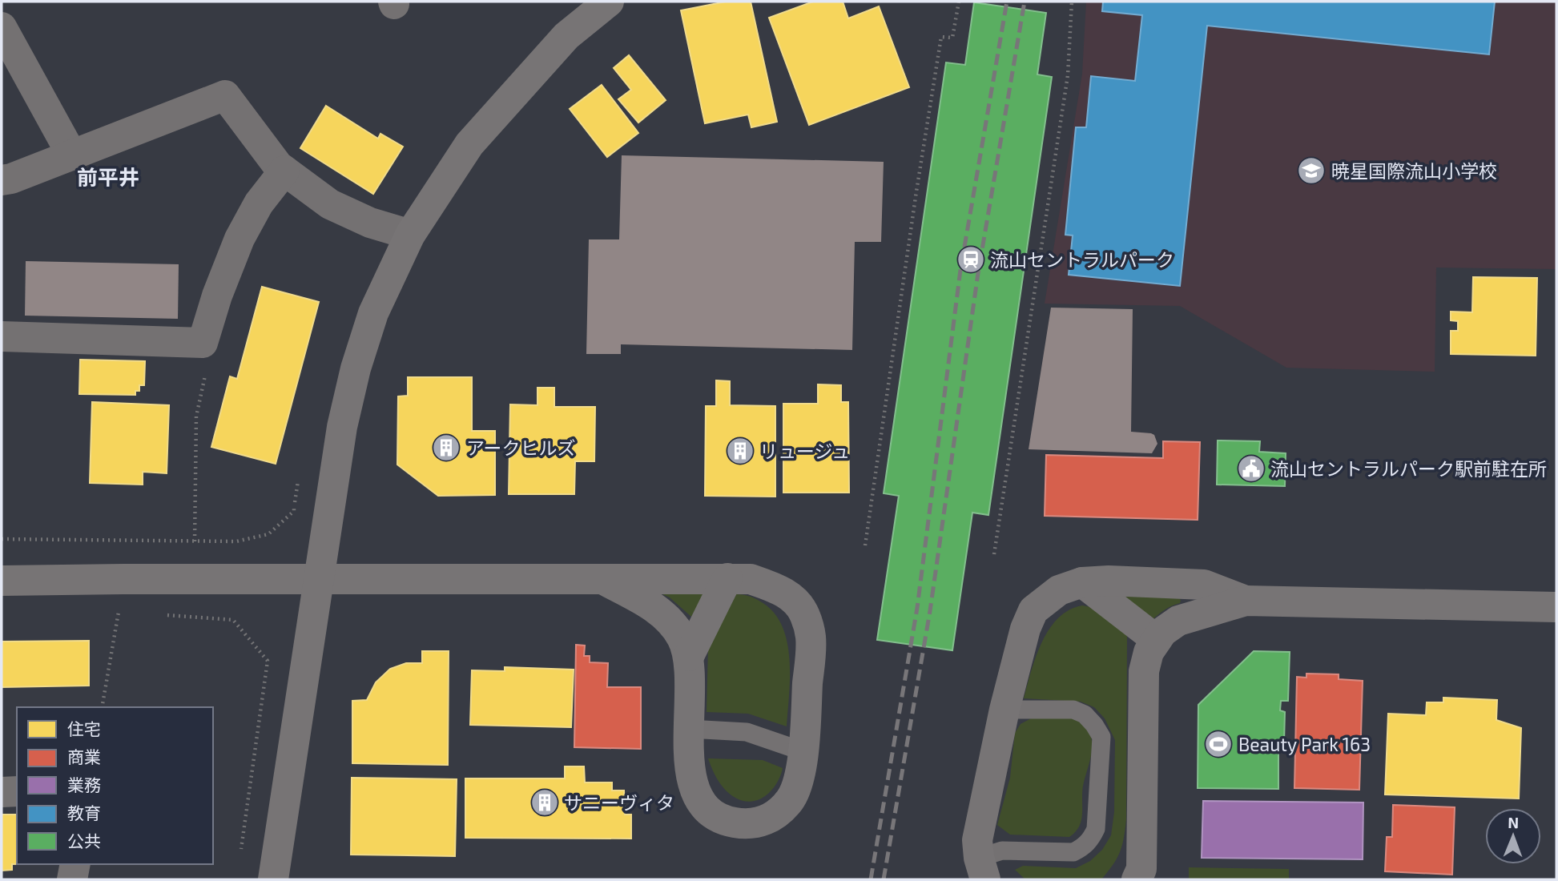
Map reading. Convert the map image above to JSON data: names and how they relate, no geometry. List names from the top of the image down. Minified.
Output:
{"districts":["前平井"],"places":{"school or university":["暁星国際流山小学校"],"station":["流山セントラルパーク"],"building":["アークヒルズ","リュージュ","サニーヴィタ"],"public building":["流山セントラルパーク駅前駐在所"],"sports":["Beauty Park 163"]},"legend":["住宅","商業","業務","教育","公共"],"north":"top"}
